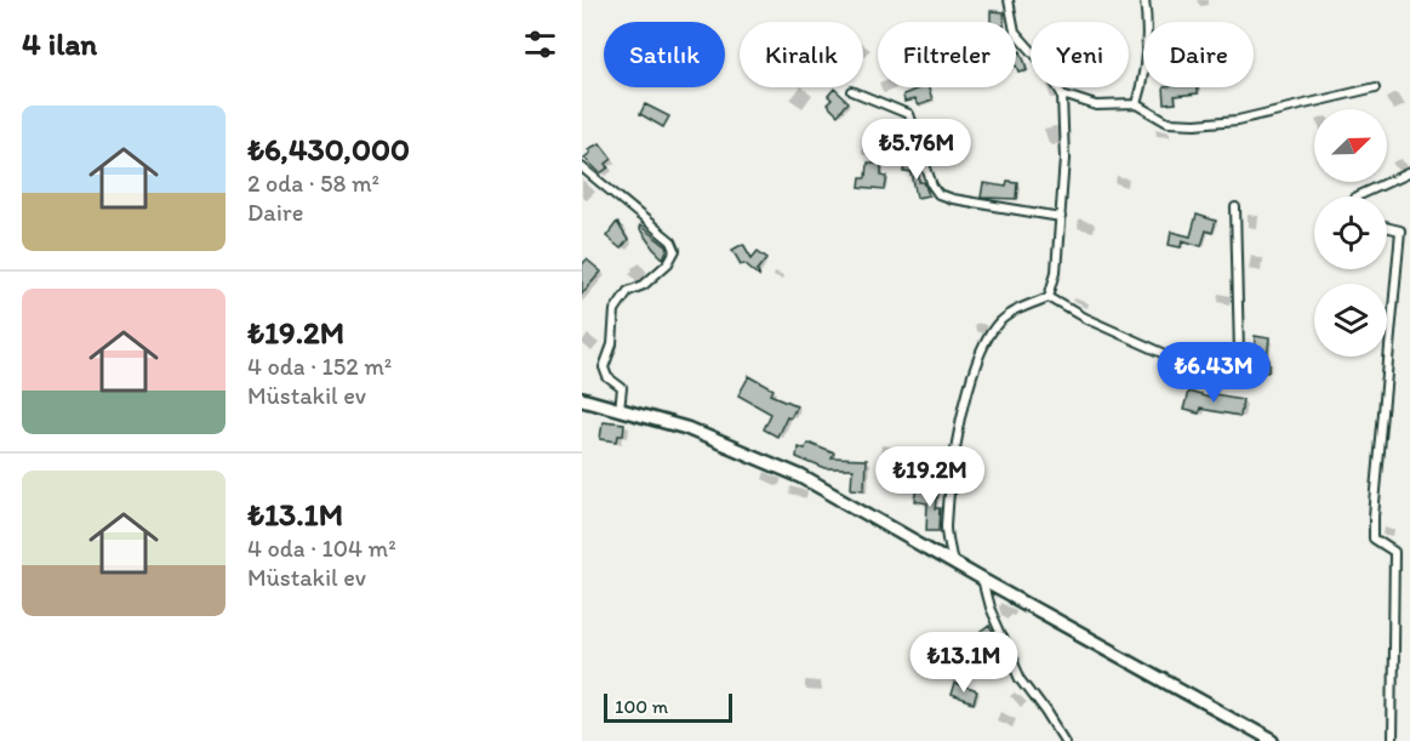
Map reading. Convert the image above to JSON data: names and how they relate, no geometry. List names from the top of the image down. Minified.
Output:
{"scale_bar":"100 m","north":"top right","page":{"heading":"4 ilan","chip":["Satılık","Kiralık","Filtreler","Yeni","Daire"],"list":[{"name":"₺6,430,000","note":"2 oda · 58 m² · Daire"},{"name":"₺19.2M","note":"4 oda · 152 m² · Müstakil ev"},{"name":"₺13.1M","note":"4 oda · 104 m² · Müstakil ev"}],"price":["₺5.76M","₺6.43M","₺19.2M","₺13.1M"],"scale":"100 m"}}
